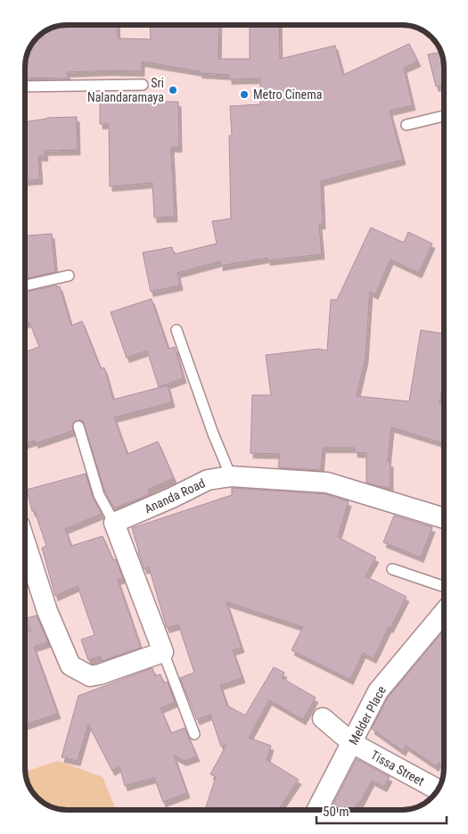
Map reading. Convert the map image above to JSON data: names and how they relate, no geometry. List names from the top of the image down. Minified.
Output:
{"streets":{"street":["Ananda Road","Melder Place","Tissa Street"]},"crossings":[["Melder Place","Tissa Street"]],"places":["Sri Nalandaramaya","Metro Cinema"],"scale_bar":"50 m"}
